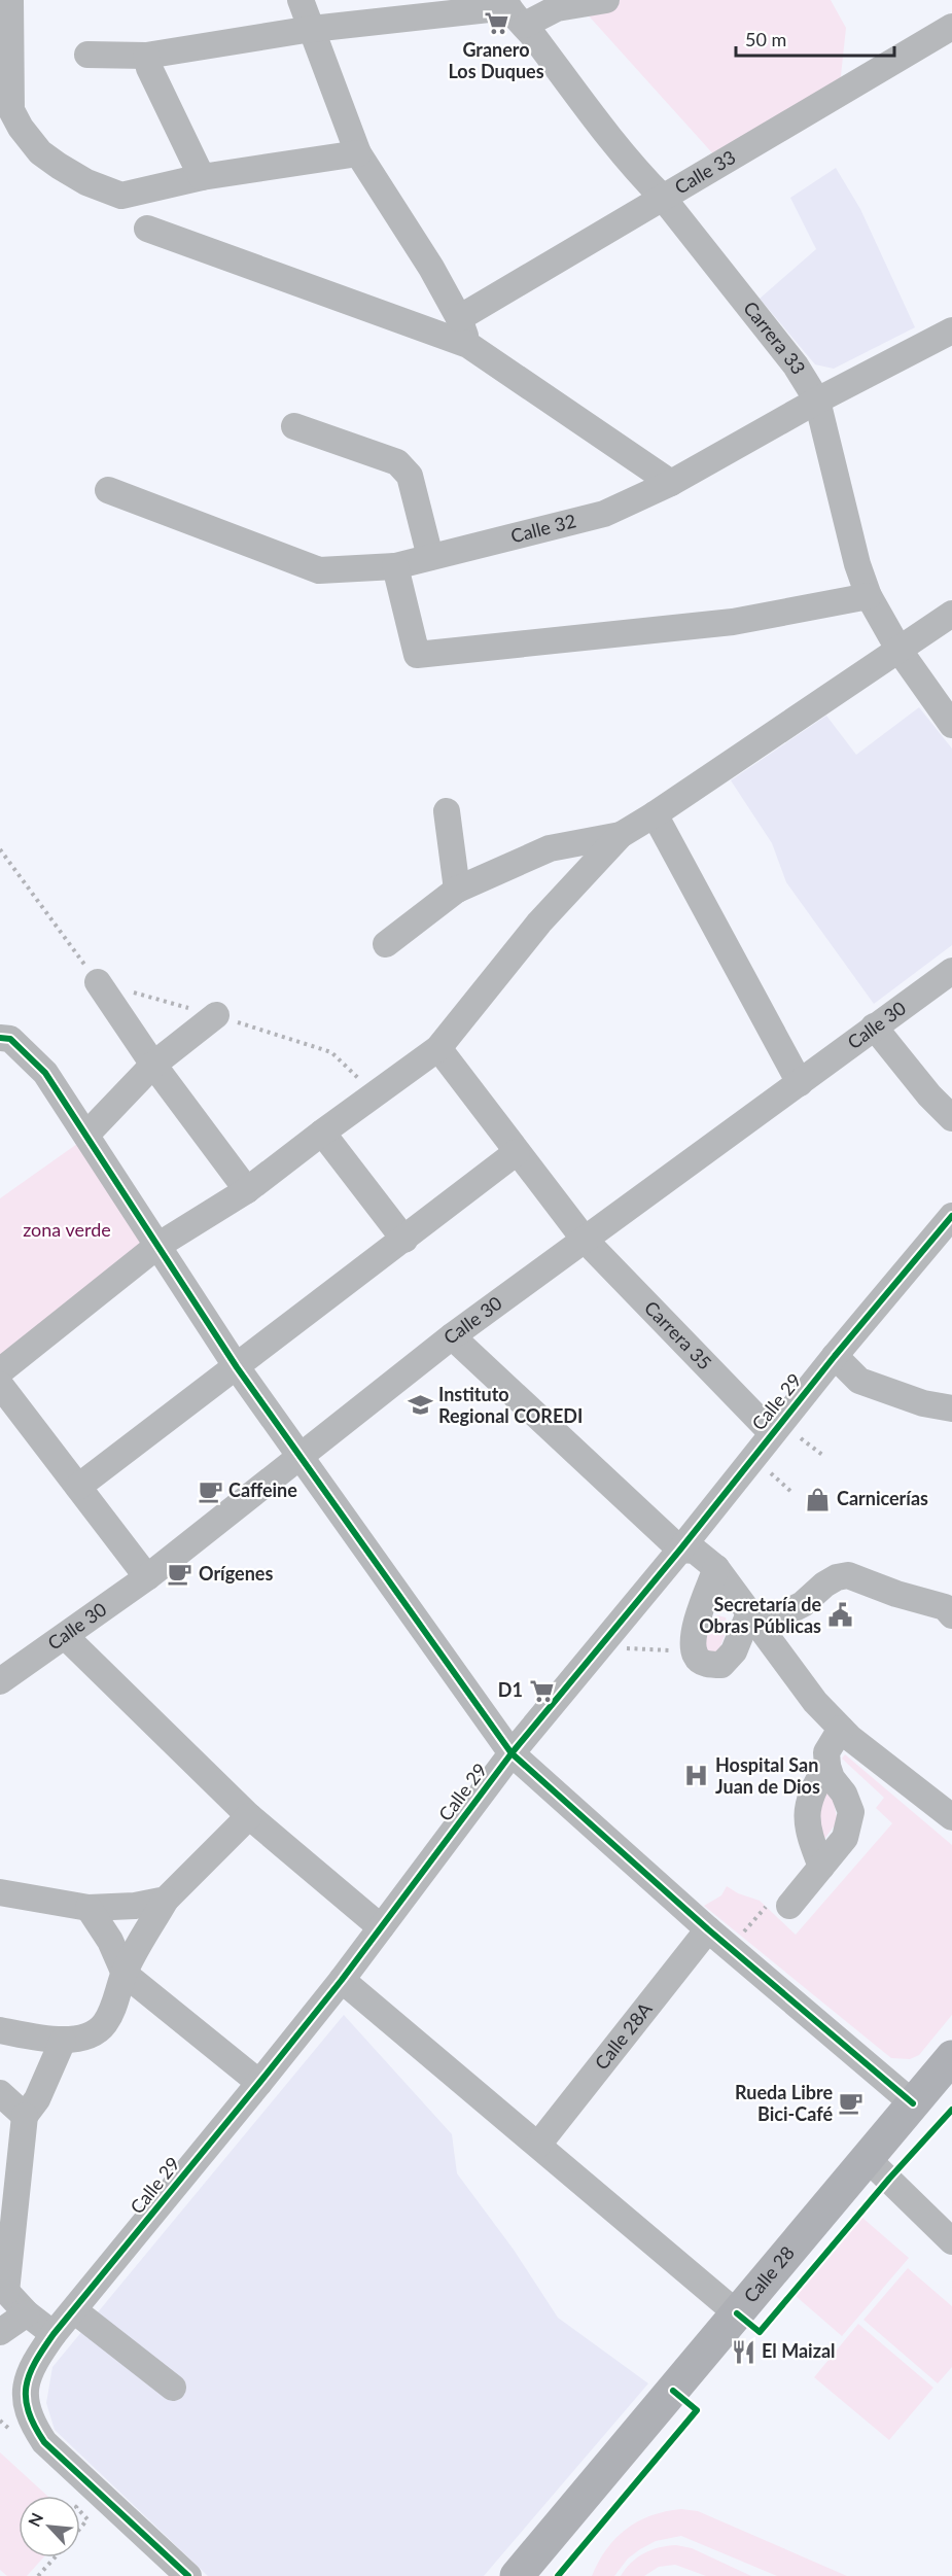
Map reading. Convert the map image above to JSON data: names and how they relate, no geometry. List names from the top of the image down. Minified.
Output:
{"streets":{"main road":["Calle 28"],"street":["Calle 33","Carrera 33","Calle 32","Calle 30","Carrera 35","Calle 29","Calle 28A"]},"crossings":[["Calle 33","Carrera 33"],["Carrera 33","Calle 32"],["Calle 30","Carrera 35"],["Carrera 35","Calle 29"]],"parks":["zona verde"],"places":{"supermarket":["Granero Los Duques","D1"],"school or university":["Instituto Regional COREDI"],"cafe":["Caffeine","Orígenes","Rueda Libre Bici-Café"],"shop":["Carnicerías"],"public building":["Secretaría de Obras Públicas"],"hospital":["Hospital San Juan de Dios"],"restaurant":["El Maizal"]},"scale_bar":"50 m","north":"top left"}
